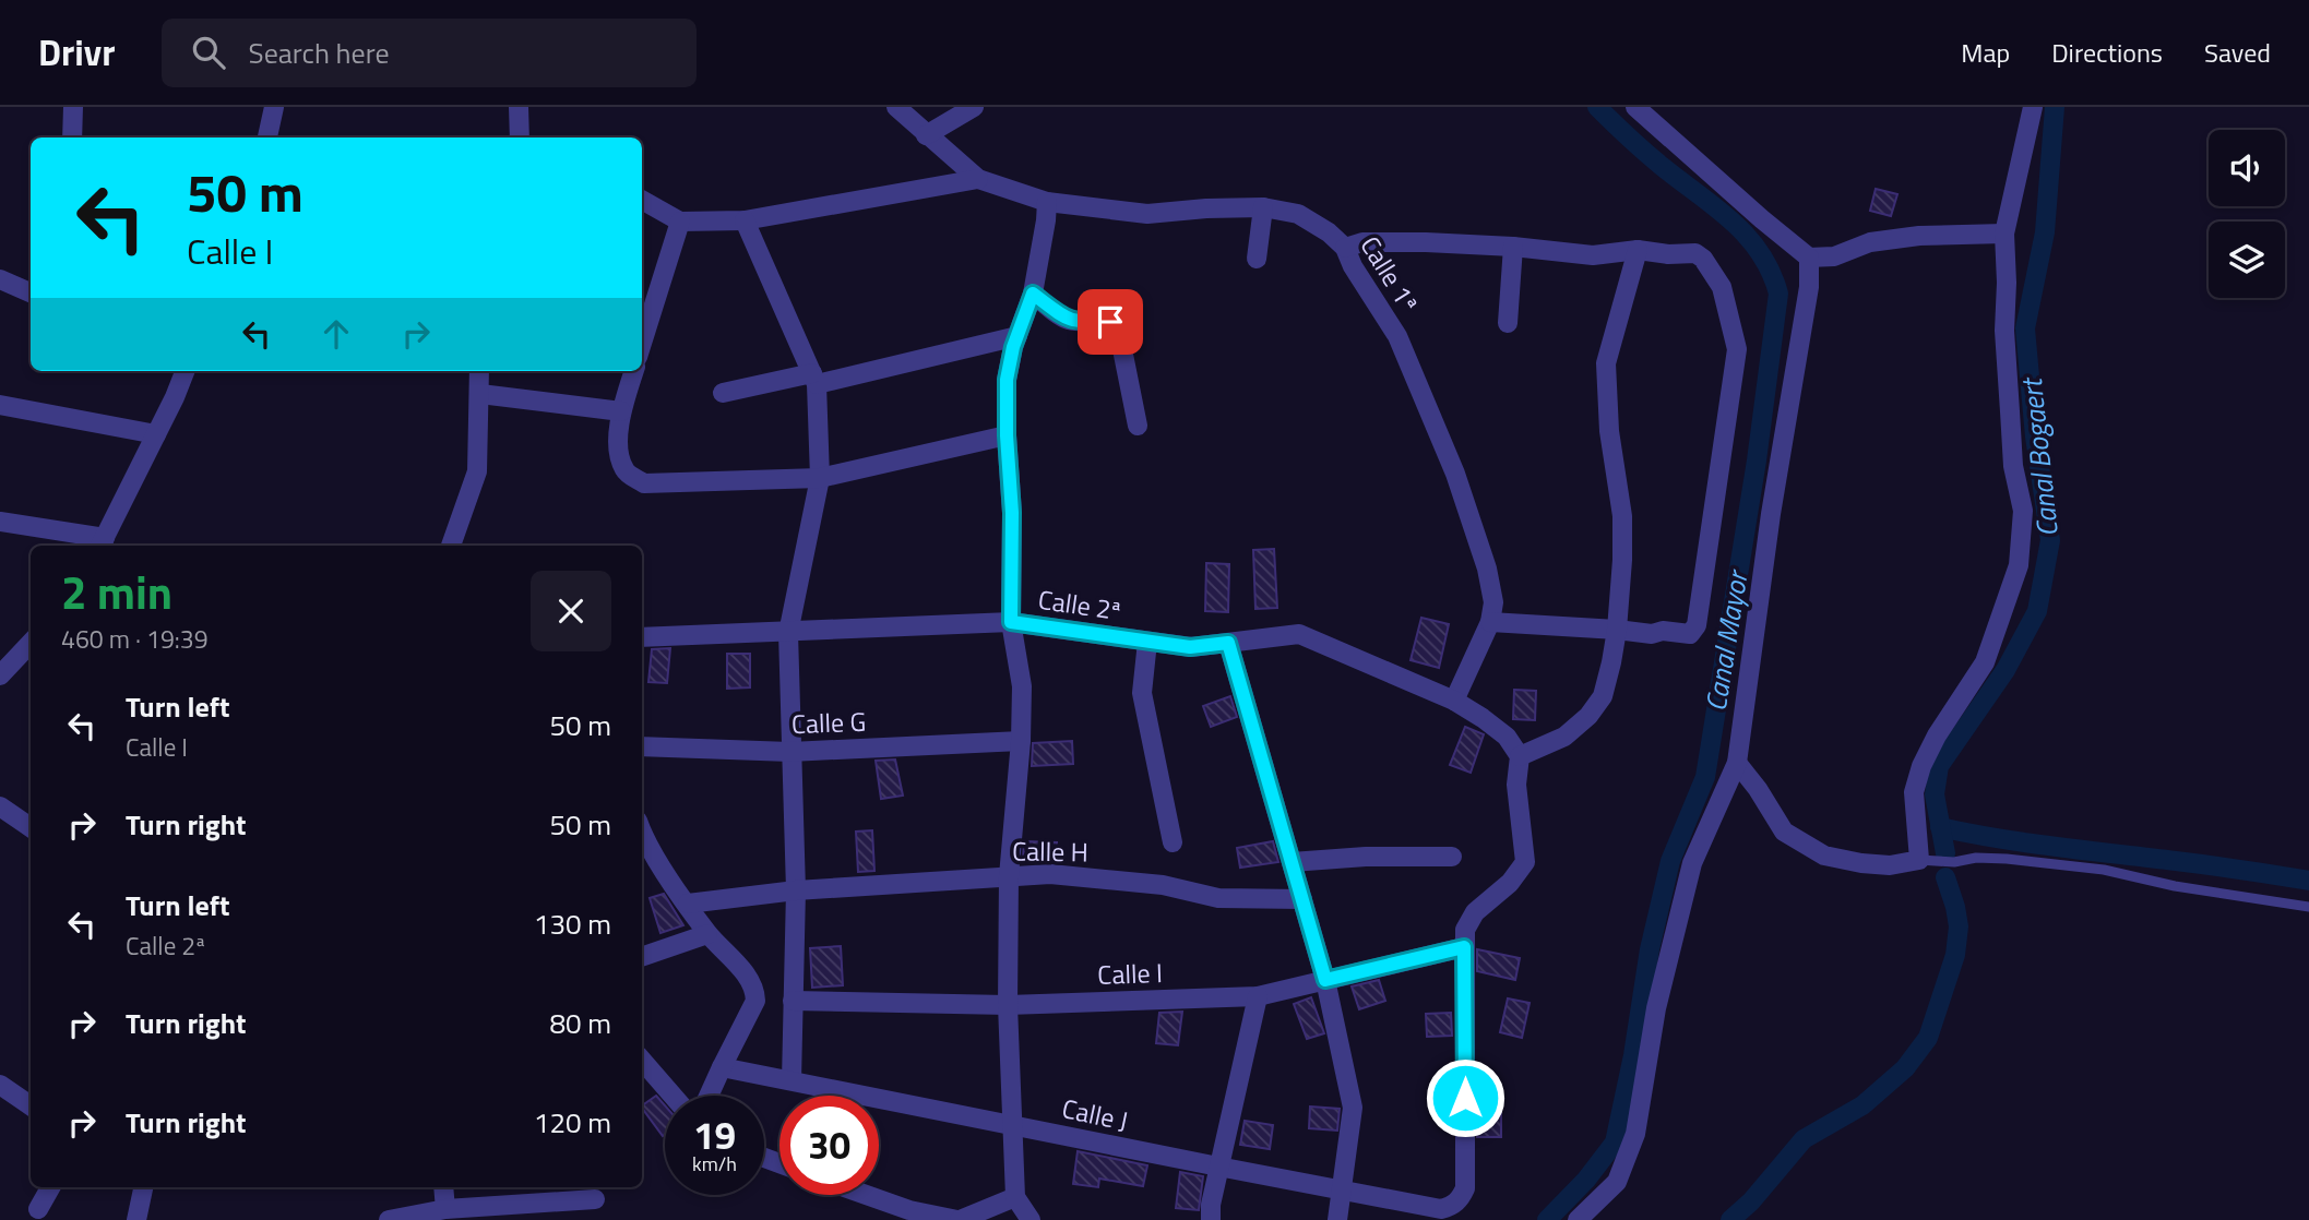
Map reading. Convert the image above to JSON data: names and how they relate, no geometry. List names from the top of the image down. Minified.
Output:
{"streets":{"street":["Calle 1ª","Calle 2ª","Calle G","Calle H","Calle I","Calle J"]},"crossings":[["Calle 1ª","Calle 2ª"],["Calle I","Calle J"]],"water":["Canal Bogaert","Canal Mayor"],"page":{"header":"Drivr","search":"Search here","nav":["Map","Directions","Saved"],"turn":["50 m","Calle I"],"heading":["2 min","460 m · 19:39"],"list":[{"name":"Turn left","note":"Calle I","value":"50 m"},{"name":"Turn right","value":"50 m"},{"name":"Turn left","note":"Calle 2ª","value":"130 m"},{"name":"Turn right","value":"80 m"},{"name":"Turn right","value":"120 m"}],"speed":"19 km/h","limit":"30"}}
